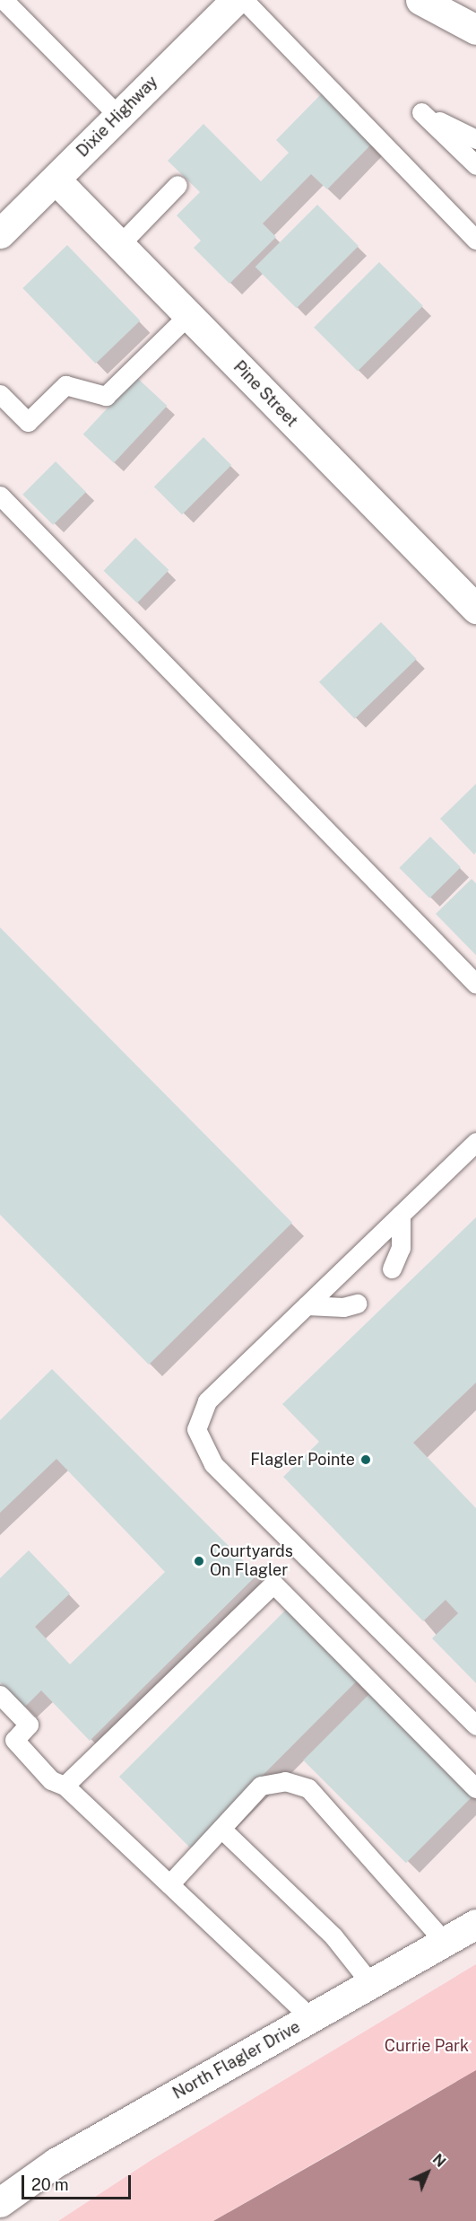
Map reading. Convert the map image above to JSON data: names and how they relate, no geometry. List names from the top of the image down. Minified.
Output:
{"streets":{"street":["Dixie Highway","Pine Street","North Flagler Drive"]},"crossings":[["Dixie Highway","Pine Street"]],"parks":["Currie Park"],"places":["Flagler Pointe","Courtyards On Flagler"],"scale_bar":"20 m","north":"top right"}
